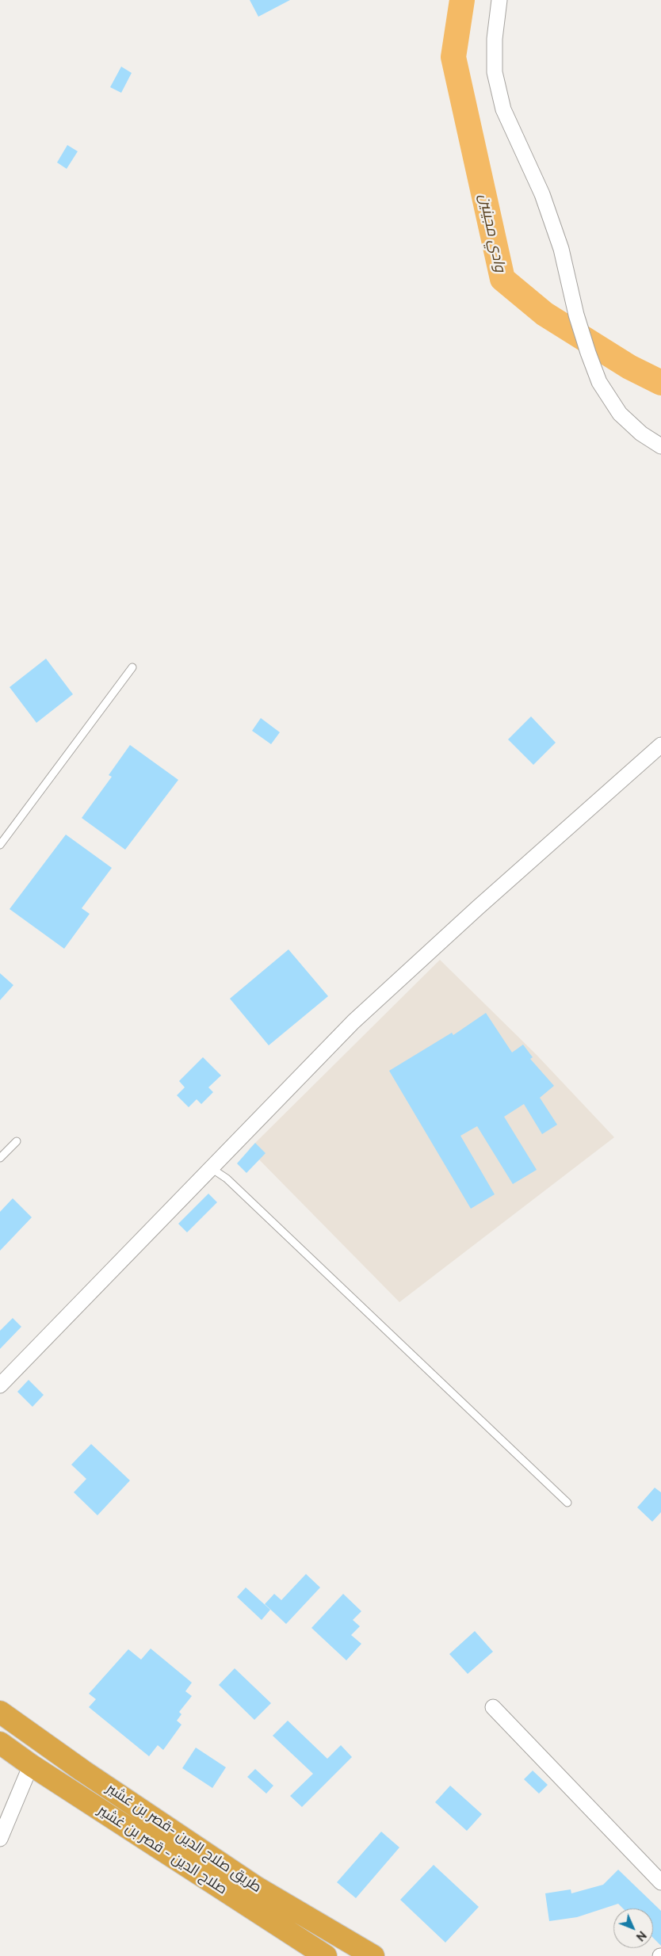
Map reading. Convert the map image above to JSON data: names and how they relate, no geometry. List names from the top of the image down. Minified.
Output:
{"streets":{"highway":["طريق صلاح الدين -قصر بن غشير","صلاح الدين - قصر بن غشير"]},"water":["وادي مجينين"],"north":"bottom right"}
